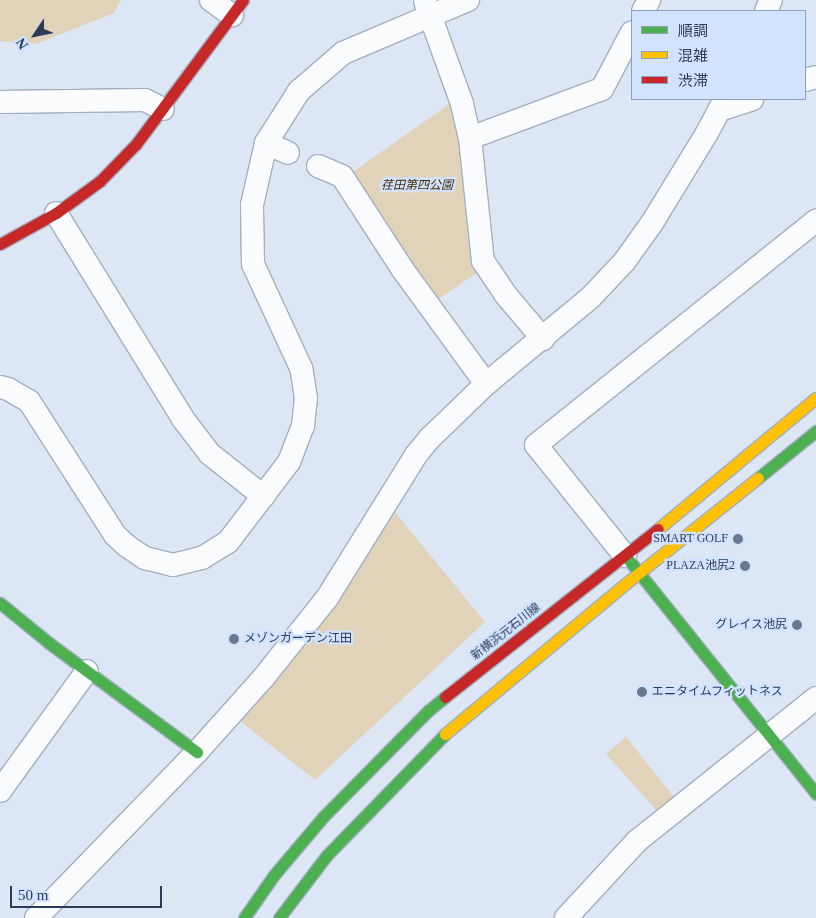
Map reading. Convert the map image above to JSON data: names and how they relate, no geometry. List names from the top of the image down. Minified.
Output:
{"streets":{"street":["新横浜元石川線"]},"parks":["荏田第四公園"],"places":["SMART GOLF","PLAZA池尻2","グレイス池尻","メゾンガーデン江田","エニタイムフィットネス"],"legend":["順調","混雑","渋滞"],"scale_bar":"50 m","north":"bottom left"}
